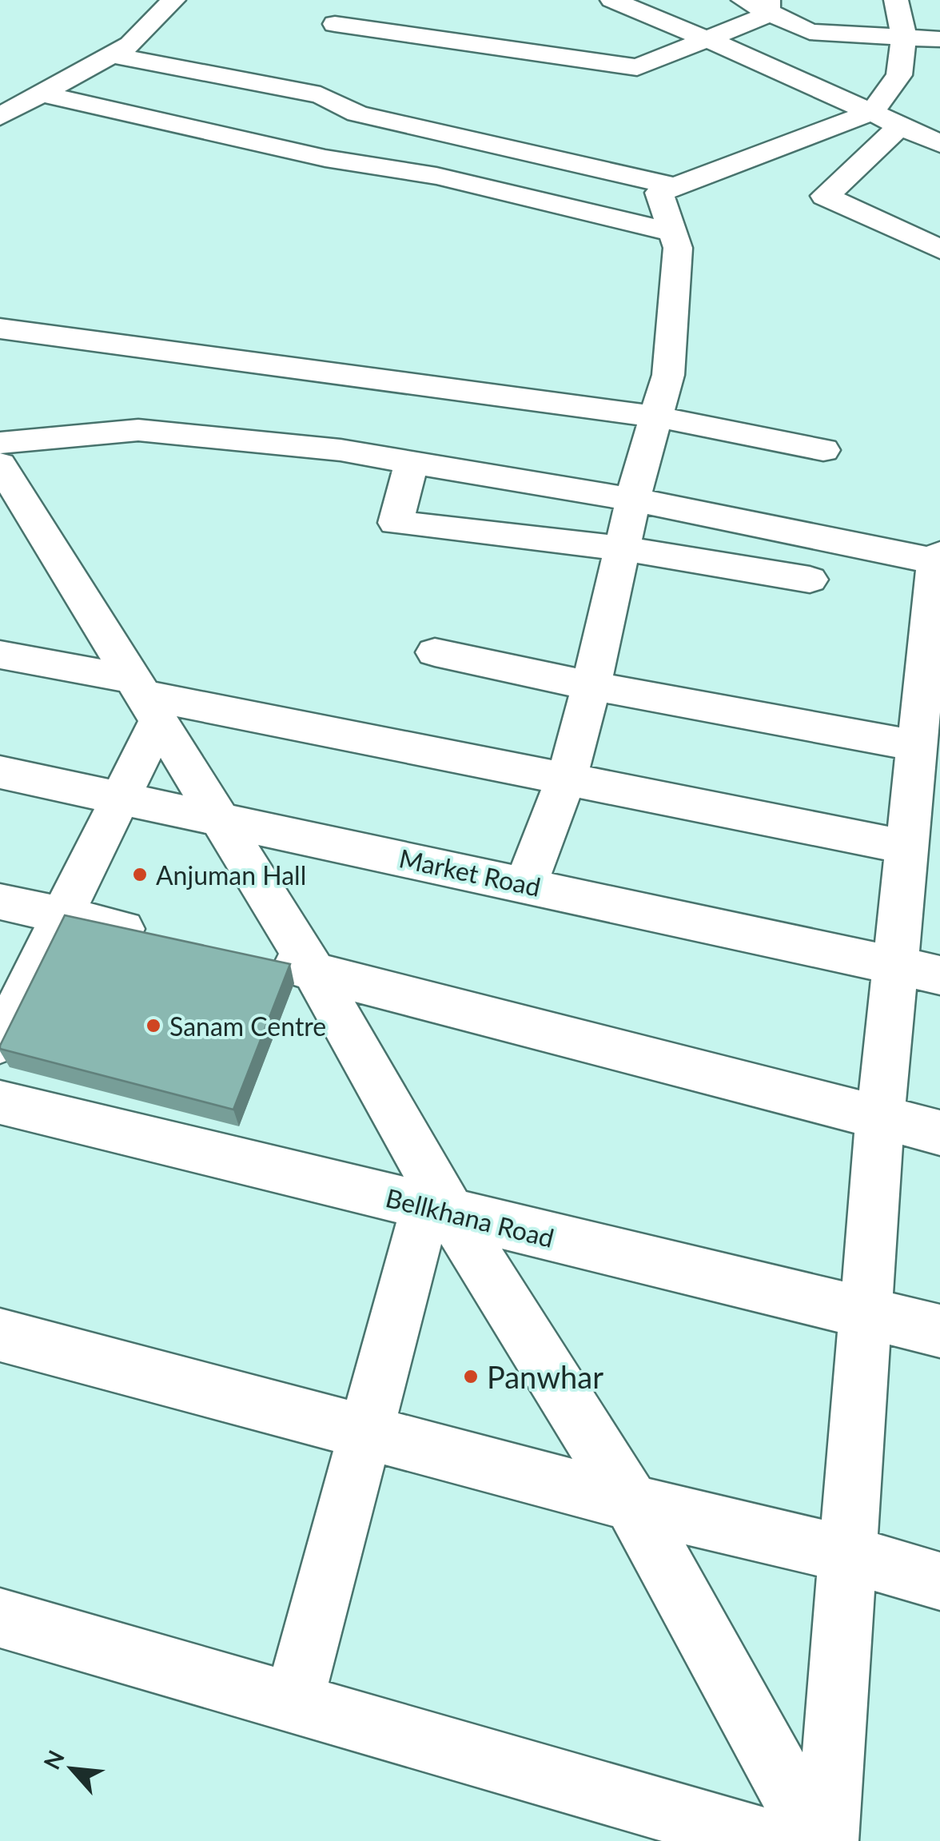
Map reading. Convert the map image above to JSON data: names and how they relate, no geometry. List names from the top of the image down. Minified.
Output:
{"streets":{"street":["Market Road","Bellkhana Road"]},"places":["Anjuman Hall","Sanam Centre","Panwhar"],"north":"top left"}
